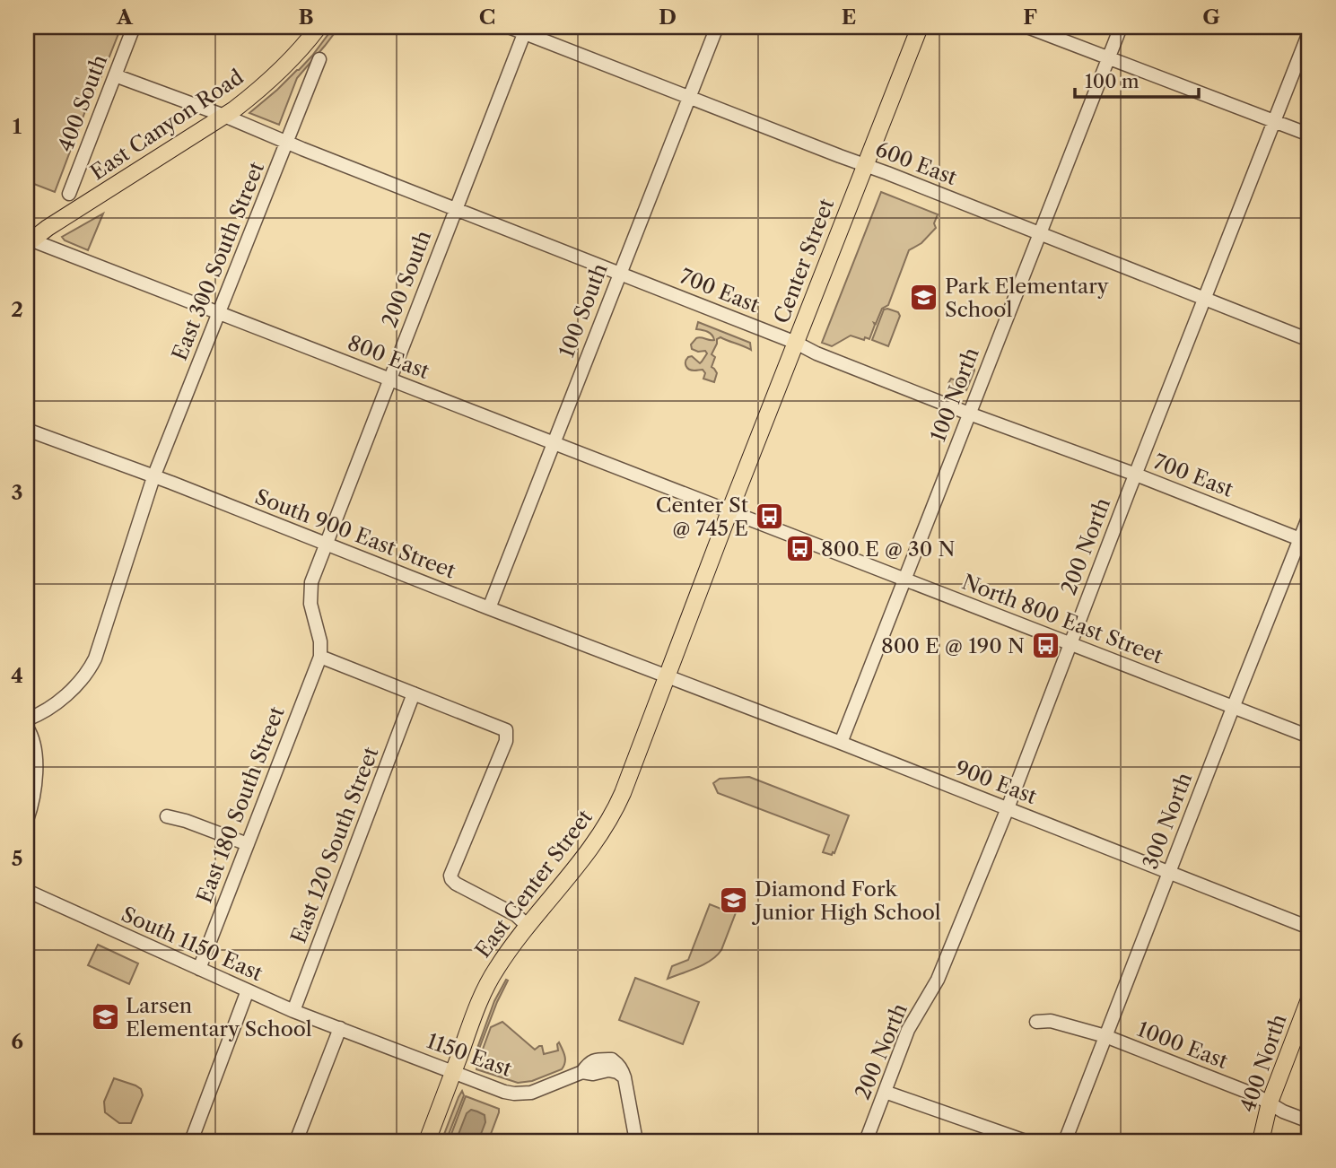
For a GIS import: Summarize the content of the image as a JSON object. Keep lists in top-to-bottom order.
{
  "streets": {
    "main road": [
      "East Canyon Road",
      "Center Street",
      "East Center Street",
      "400 North"
    ],
    "street": [
      "400 South",
      "600 East",
      "East 300 South Street",
      "200 South",
      "700 East",
      "100 South",
      "800 East",
      "100 North",
      "South 900 East Street",
      "200 North",
      "North 800 East Street",
      "900 East",
      "East 180 South Street",
      "300 North",
      "East 120 South Street",
      "South 1150 East",
      "1000 East",
      "1150 East"
    ]
  },
  "crossings": [
    ["400 South", "700 East"],
    ["East Canyon Road", "700 East"],
    ["East Canyon Road", "800 East"],
    ["600 East", "Center Street"],
    ["600 East", "200 South"],
    ["600 East", "100 South"],
    ["600 East", "100 North"],
    ["600 East", "200 North"],
    ["East 300 South Street", "700 East"],
    ["East 300 South Street", "800 East"],
    ["East 300 South Street", "South 900 East Street"],
    ["Center Street", "700 East"],
    ["Center Street", "800 East"],
    ["Center Street", "North 800 East Street"],
    ["Center Street", "East Center Street"],
    ["200 South", "700 East"],
    ["200 South", "800 East"],
    ["200 South", "South 900 East Street"],
    ["200 South", "East 180 South Street"],
    ["700 East", "100 South"],
    ["700 East", "100 North"],
    ["700 East", "200 North"],
    ["700 East", "300 North"],
    ["100 South", "800 East"],
    ["100 South", "South 900 East Street"],
    ["800 East", "North 800 East Street"],
    ["800 East", "East Center Street"],
    ["100 North", "North 800 East Street"],
    ["100 North", "900 East"],
    ["South 900 East Street", "900 East"],
    ["South 900 East Street", "East Center Street"],
    ["200 North", "North 800 East Street"],
    ["200 North", "900 East"],
    ["North 800 East Street", "300 North"],
    ["North 800 East Street", "East Center Street"],
    ["900 East", "300 North"],
    ["900 East", "East Center Street"],
    ["East 180 South Street", "South 1150 East"],
    ["300 North", "1000 East"],
    ["East 120 South Street", "South 1150 East"],
    ["East Center Street", "1150 East"],
    ["South 1150 East", "1150 East"],
    ["1000 East", "400 North"]
  ],
  "places": {
    "school or university": ["Park Elementary School", "Diamond Fork Junior High School", "Larsen Elementary School"],
    "bus stop": ["Center St @ 745 E", "800 E @ 30 N", "800 E @ 190 N"]
  },
  "scale_bar": "100 m",
  "grid": {
    "columns": [
      "A",
      "B",
      "C",
      "D",
      "E",
      "F",
      "G"
    ],
    "rows": [
      "1",
      "2",
      "3",
      "4",
      "5",
      "6"
    ]
  }
}
